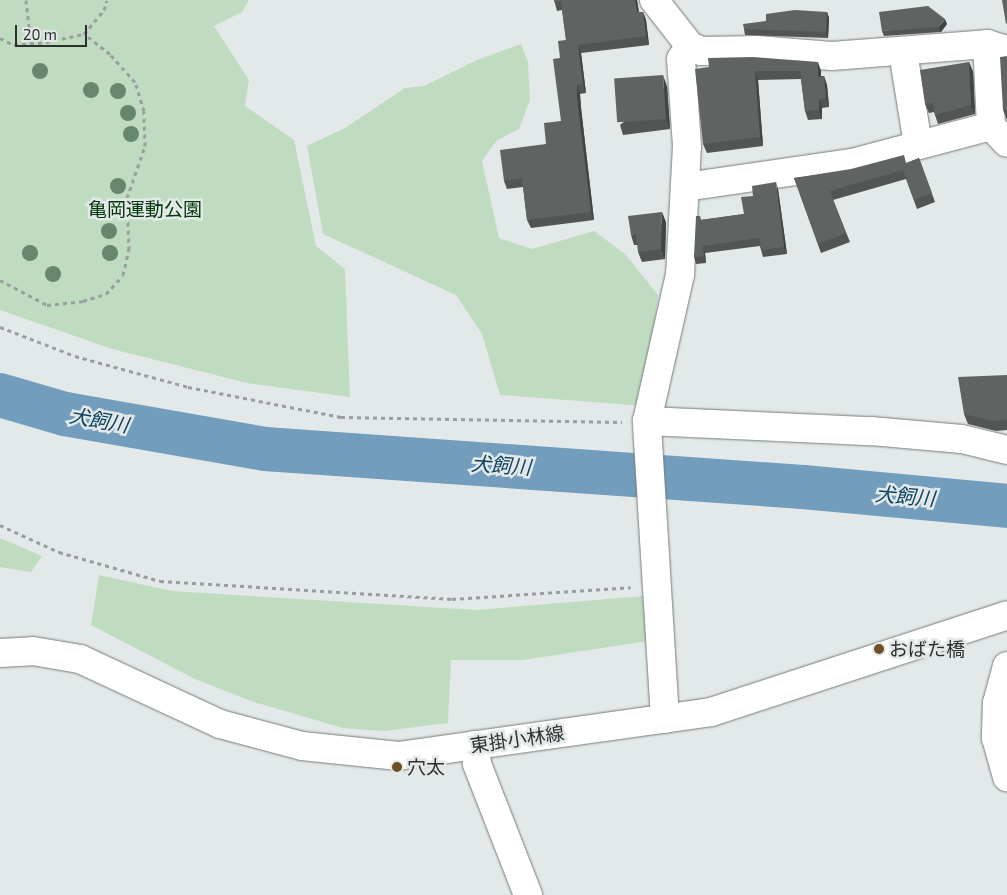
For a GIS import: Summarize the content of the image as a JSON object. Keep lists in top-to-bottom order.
{
  "streets": {
    "street": ["東掛小林線"]
  },
  "water": ["犬飼川"],
  "parks": ["亀岡運動公園"],
  "places": ["おばた橋", "穴太"],
  "scale_bar": "20 m"
}
